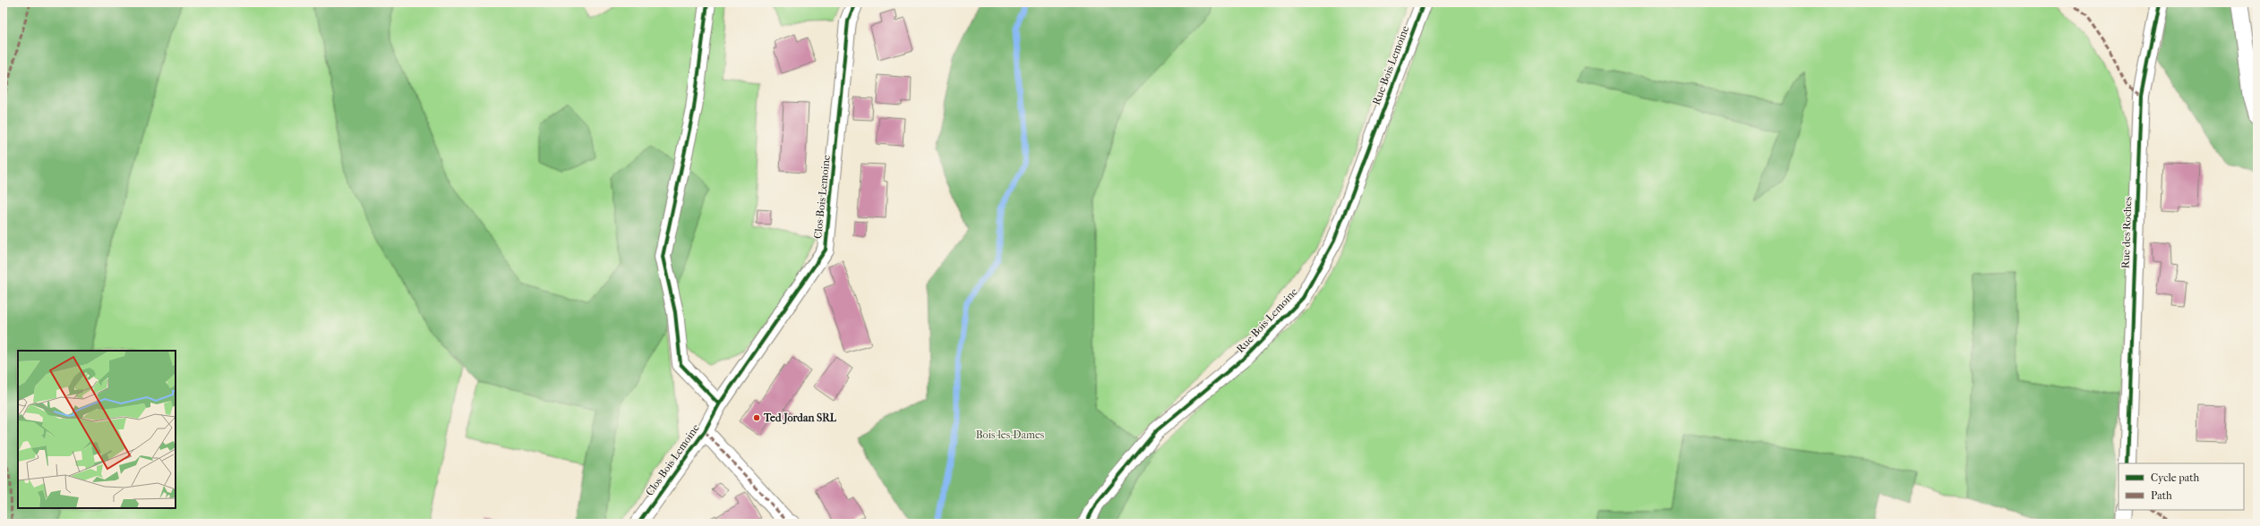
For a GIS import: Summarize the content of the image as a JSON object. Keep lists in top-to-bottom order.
{
  "streets": {
    "street": ["Rue Bois Lemoine", "Clos Bois Lemoine", "Rue des Roches"]
  },
  "parks": ["Bois-les-Dames"],
  "places": ["Ted Jordan SRL"],
  "legend": ["Cycle path", "Path"]
}
